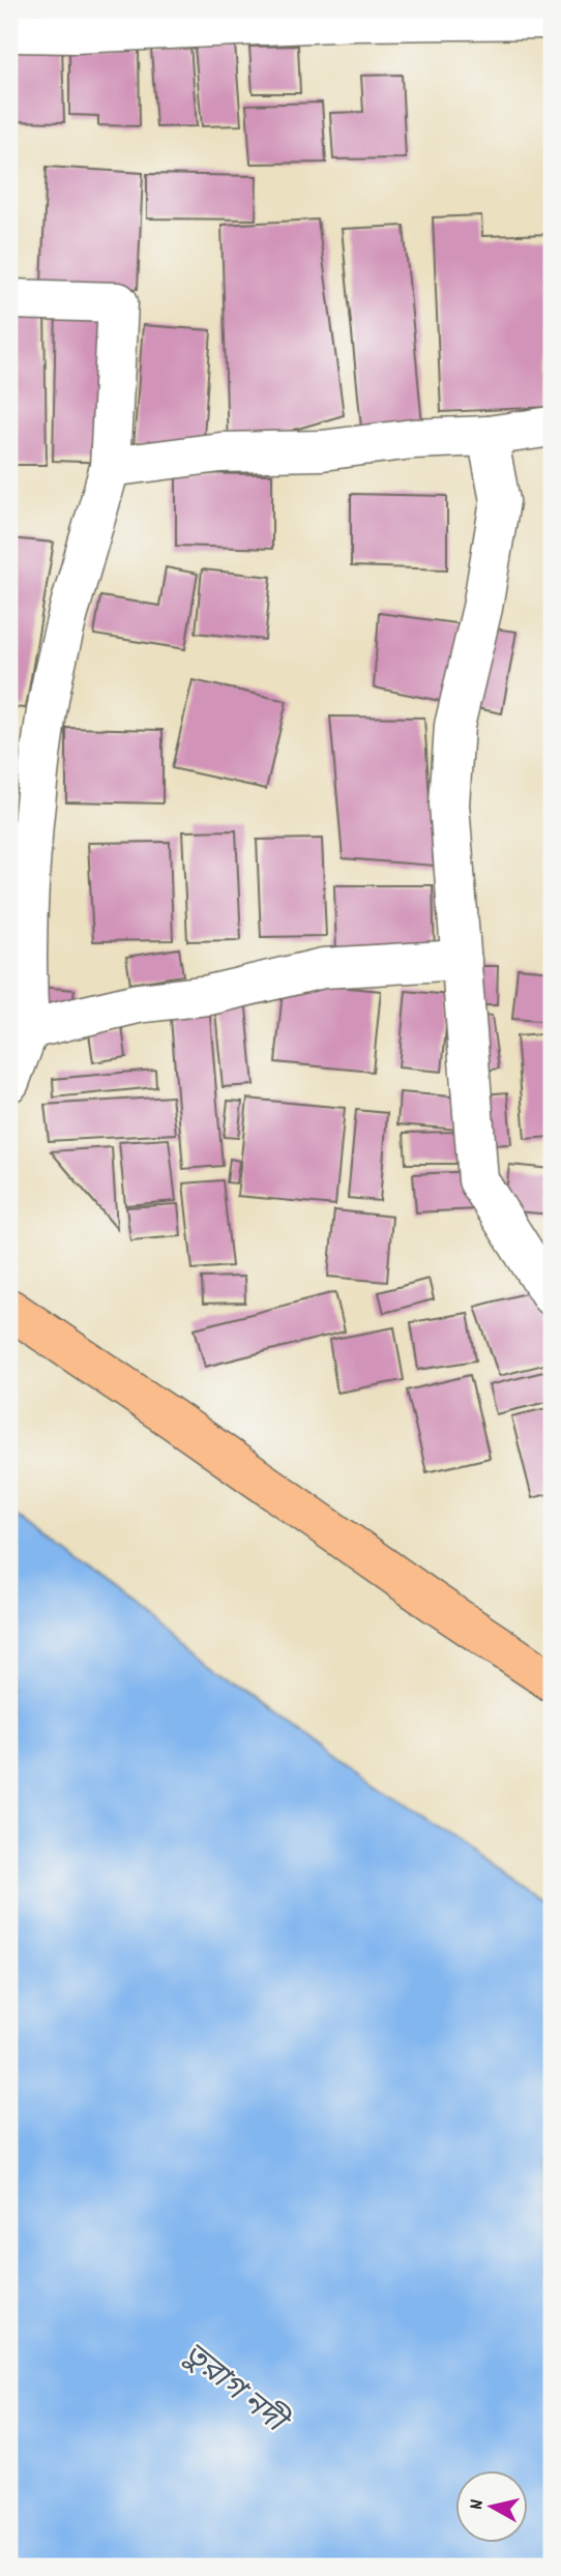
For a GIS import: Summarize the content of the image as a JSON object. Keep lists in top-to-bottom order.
{
  "water": ["তুরাগ নদী"],
  "north": "left"
}
